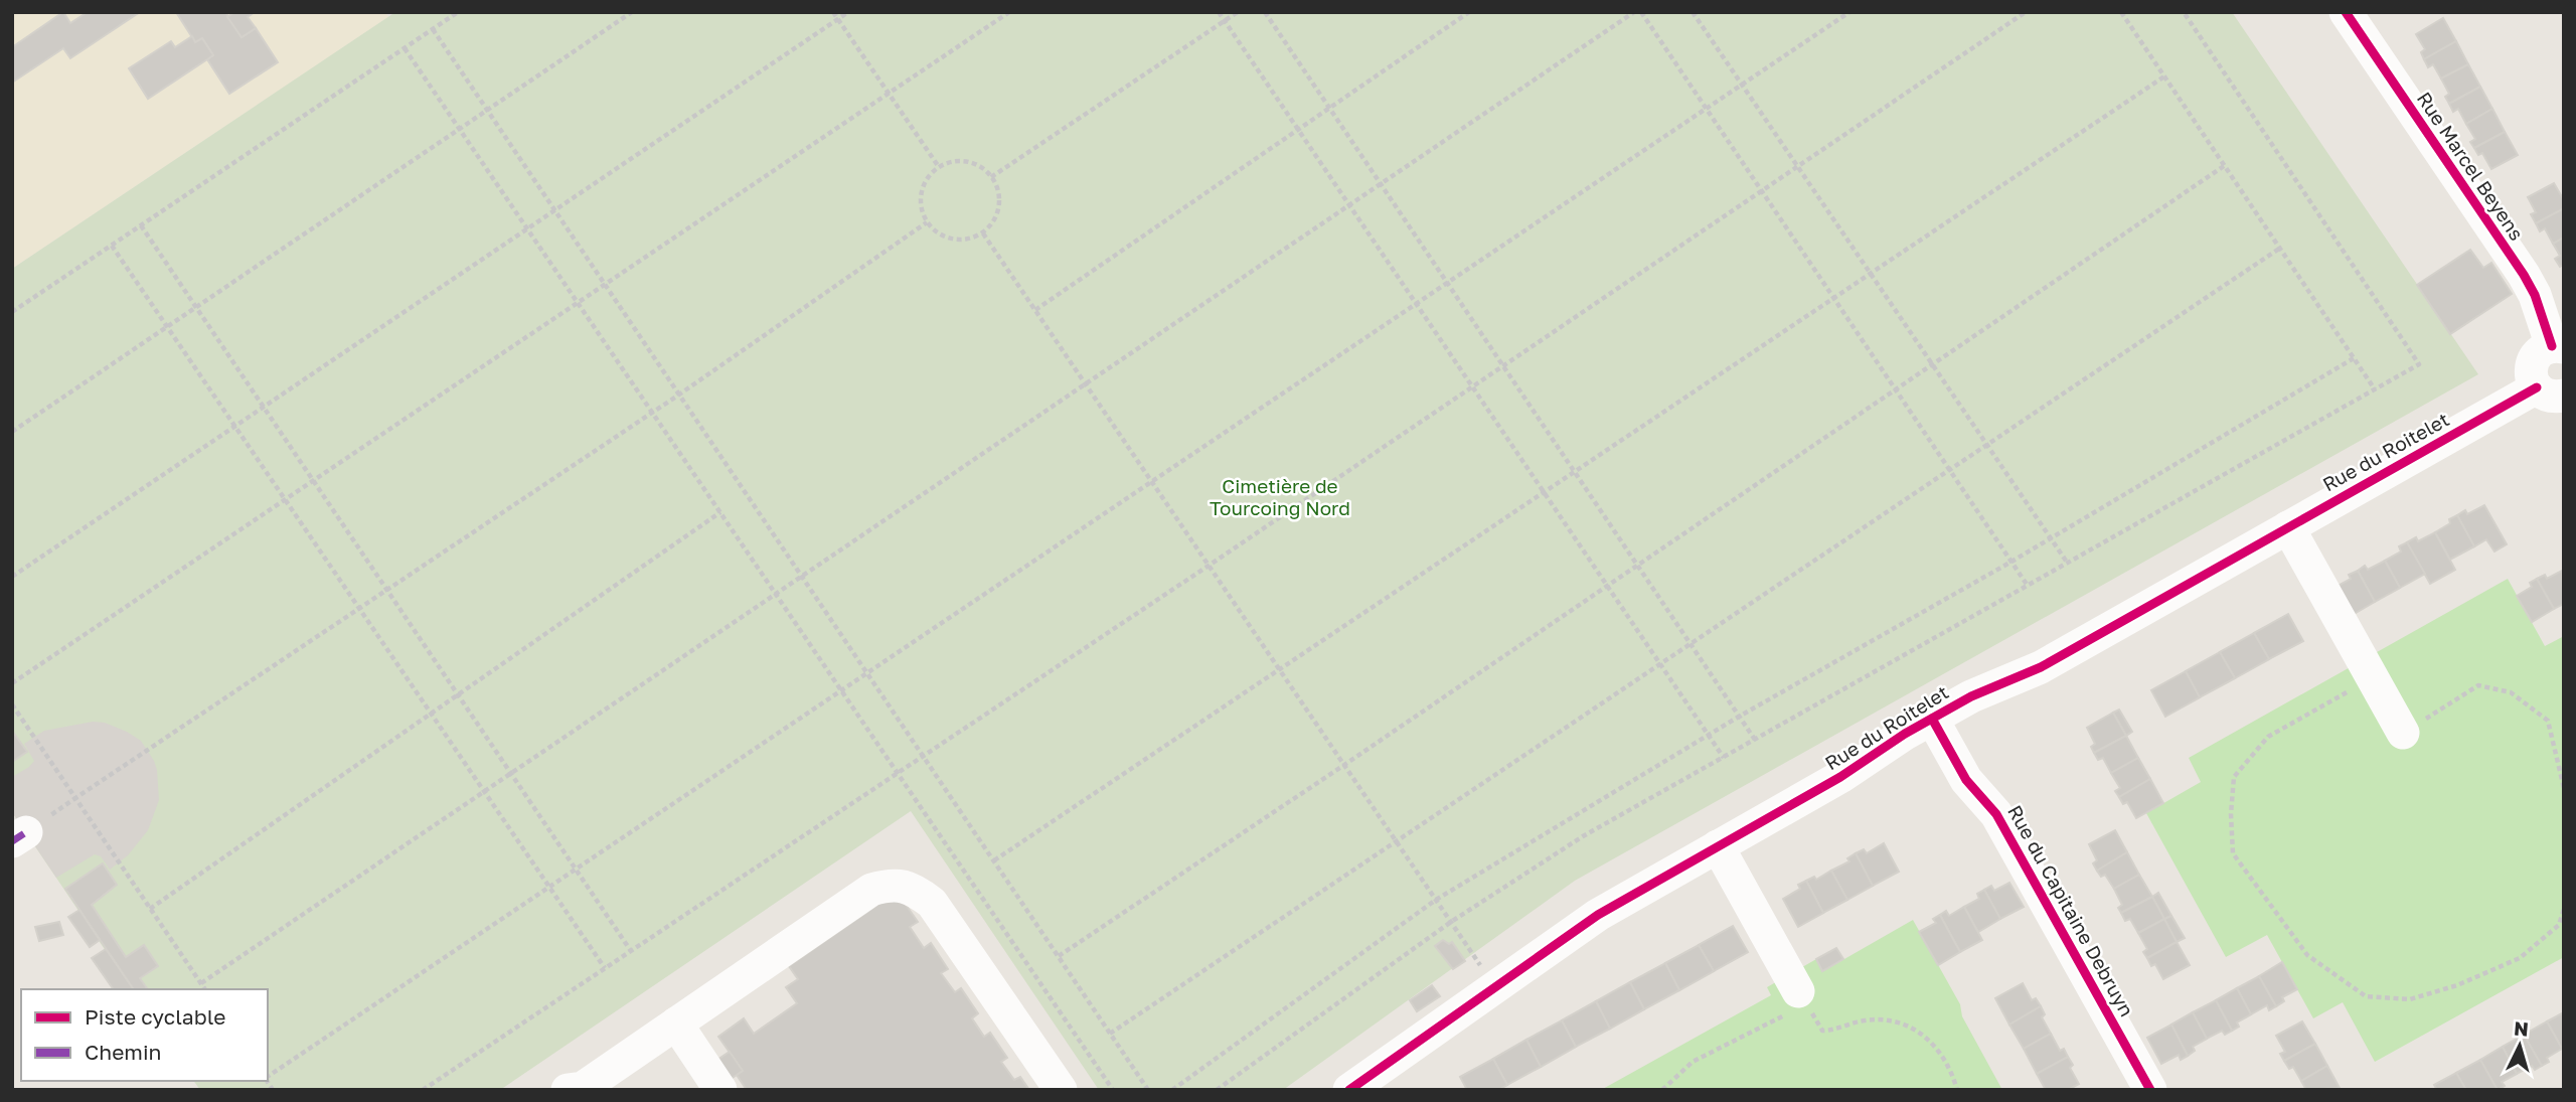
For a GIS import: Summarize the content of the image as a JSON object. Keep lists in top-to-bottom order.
{
  "streets": {
    "street": ["Rue Marcel Beyens", "Rue du Roitelet", "Rue du Capitaine Debruyn"]
  },
  "crossings": [
    ["Rue du Roitelet", "Rue du Capitaine Debruyn"]
  ],
  "parks": ["Cimetière de Tourcoing Nord"],
  "legend": ["Piste cyclable", "Chemin"],
  "north": "top"
}
